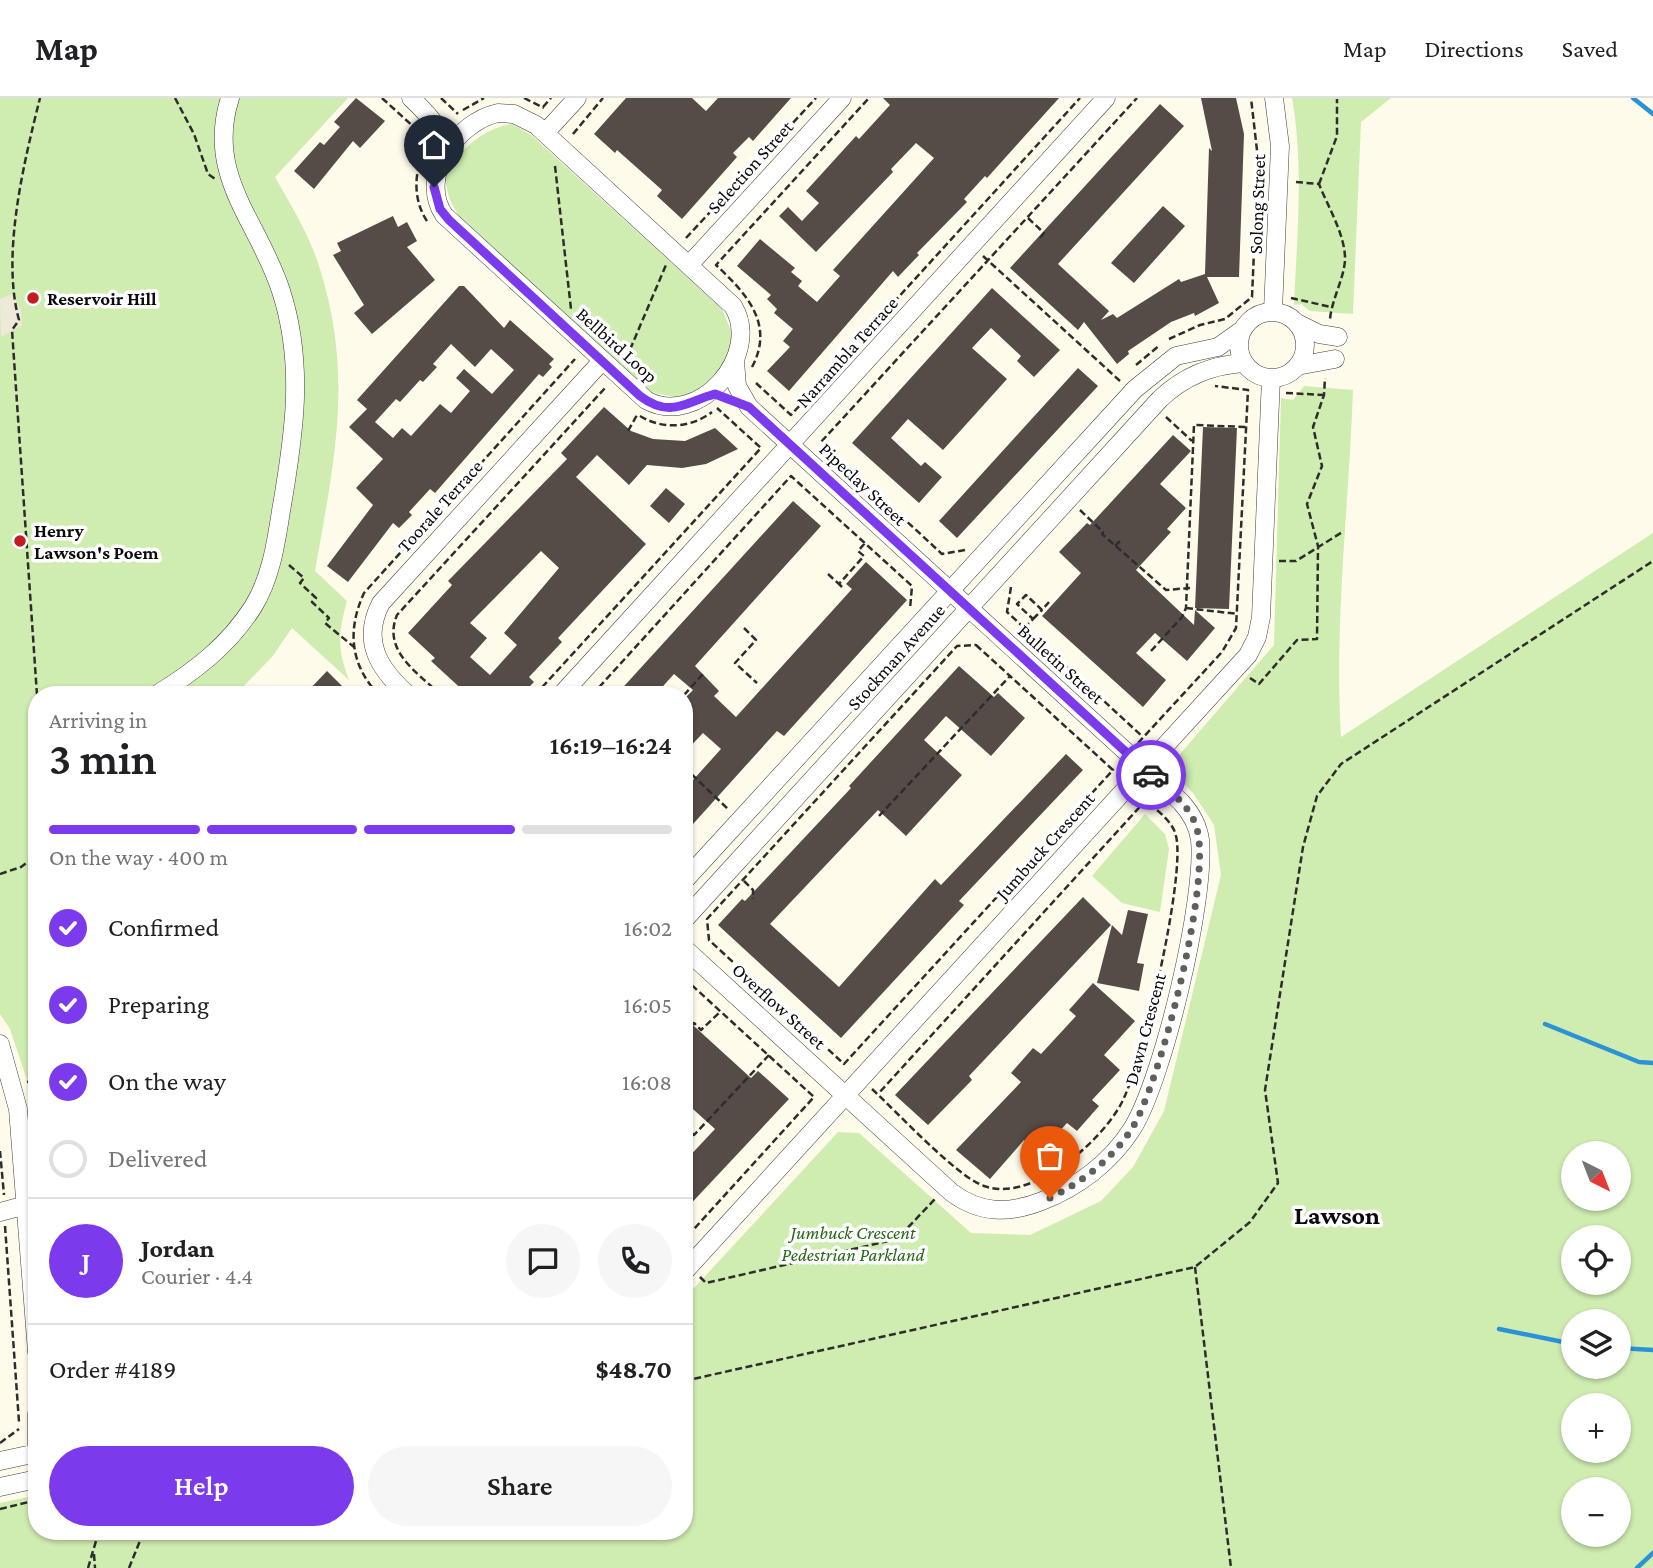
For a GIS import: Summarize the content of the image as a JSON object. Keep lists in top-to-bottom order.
{
  "streets": {
    "street": [
      "Selection Street",
      "Solong Street",
      "Bellbird Loop",
      "Narrambla Terrace",
      "Pipeclay Street",
      "Toorale Terrace",
      "Stockman Avenue",
      "Bulletin Street",
      "Jumbuck Crescent",
      "Overflow Street",
      "Dawn Crescent"
    ]
  },
  "crossings": [
    ["Solong Street", "Stockman Avenue"],
    ["Solong Street", "Jumbuck Crescent"],
    ["Bellbird Loop", "Pipeclay Street"],
    ["Bellbird Loop", "Toorale Terrace"],
    ["Narrambla Terrace", "Pipeclay Street"],
    ["Pipeclay Street", "Stockman Avenue"],
    ["Pipeclay Street", "Bulletin Street"],
    ["Stockman Avenue", "Bulletin Street"],
    ["Stockman Avenue", "Jumbuck Crescent"],
    ["Bulletin Street", "Jumbuck Crescent"],
    ["Bulletin Street", "Dawn Crescent"],
    ["Jumbuck Crescent", "Overflow Street"],
    ["Jumbuck Crescent", "Dawn Crescent"],
    ["Overflow Street", "Dawn Crescent"]
  ],
  "districts": ["Lawson"],
  "parks": ["Jumbuck Crescent Pedestrian Parkland"],
  "places": ["Reservoir Hill", "Henry Lawson's Poem"],
  "north": "bottom right",
  "page": {
    "header": "Map",
    "nav": ["Map", "Directions", "Saved"],
    "heading": ["3 min", "Arriving in", "16:19–16:24"],
    "panel": [
      "Jordan",
      "Courier · 4.4",
      "Order #4189",
      "$48.70"
    ],
    "bar": "On the way · 400 m",
    "list": [
      ["Confirmed", "16:02"],
      ["Preparing", "16:05"],
      ["On the way", "16:08"],
      "Delivered"
    ],
    "map_buttons": ["+", "−"],
    "round": "J",
    "buttons": ["Help", "Share"]
  }
}
